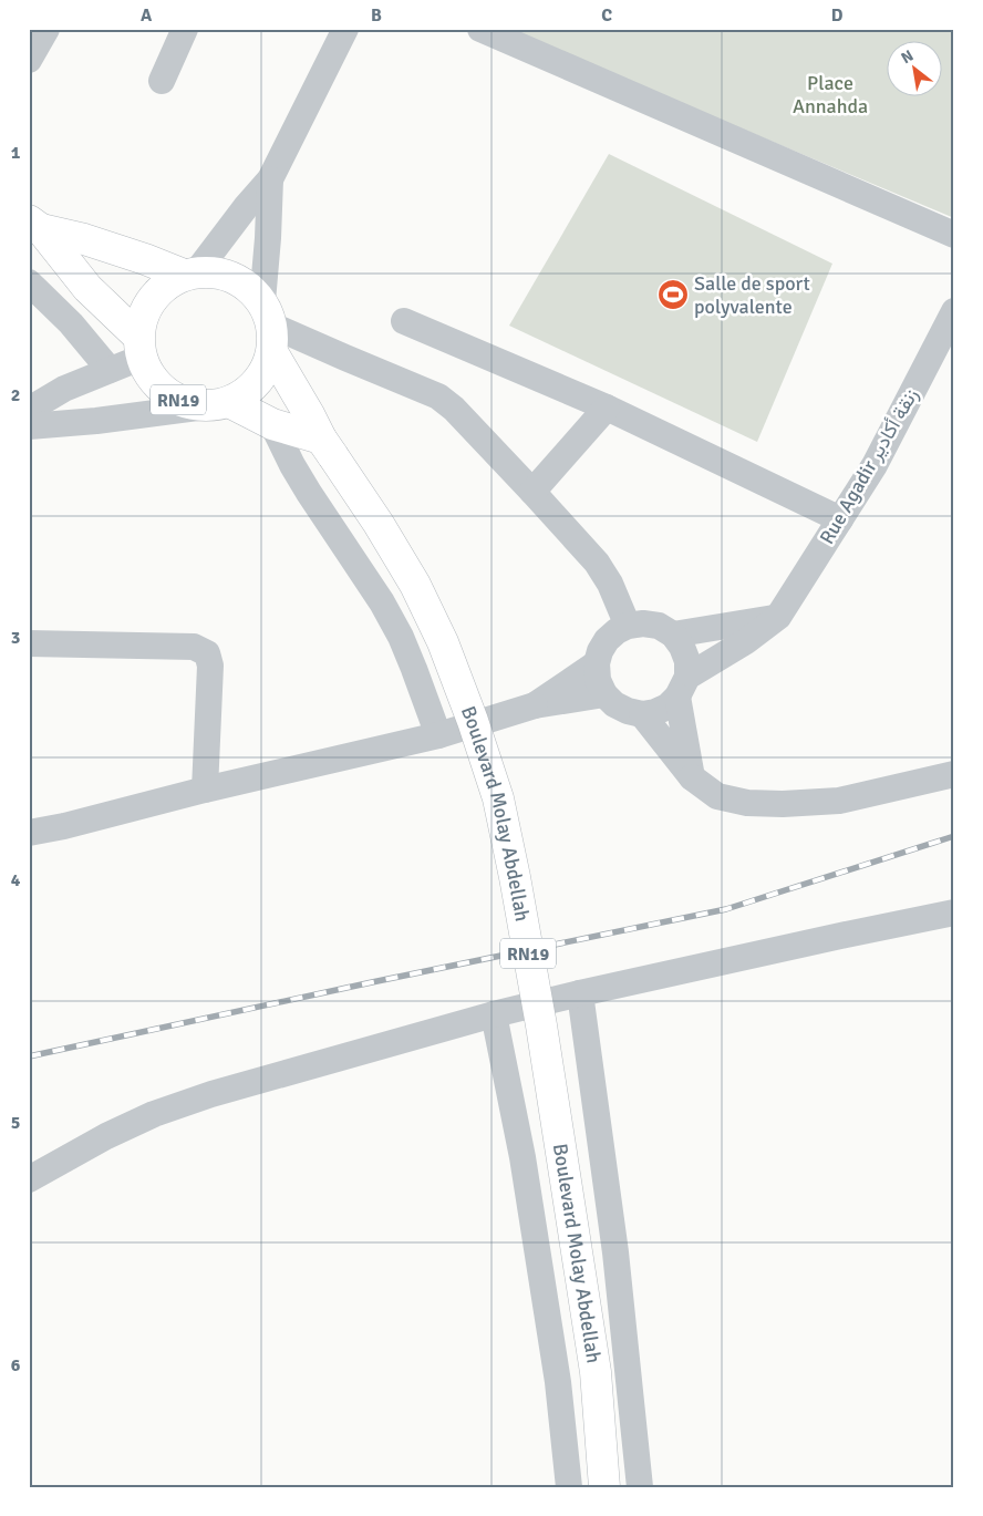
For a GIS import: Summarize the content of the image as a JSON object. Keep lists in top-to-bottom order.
{
  "streets": {
    "main road": ["RN19", "Boulevard Molay Abdellah"],
    "street": ["Rue Agadir زنقة أكادير"]
  },
  "crossings": [
    ["RN19", "Boulevard Molay Abdellah"]
  ],
  "parks": ["Place Annahda"],
  "places": {
    "sports": ["Salle de sport polyvalente"]
  },
  "north": "top left",
  "grid": {
    "columns": [
      "A",
      "B",
      "C",
      "D"
    ],
    "rows": [
      "1",
      "2",
      "3",
      "4",
      "5",
      "6"
    ]
  }
}
